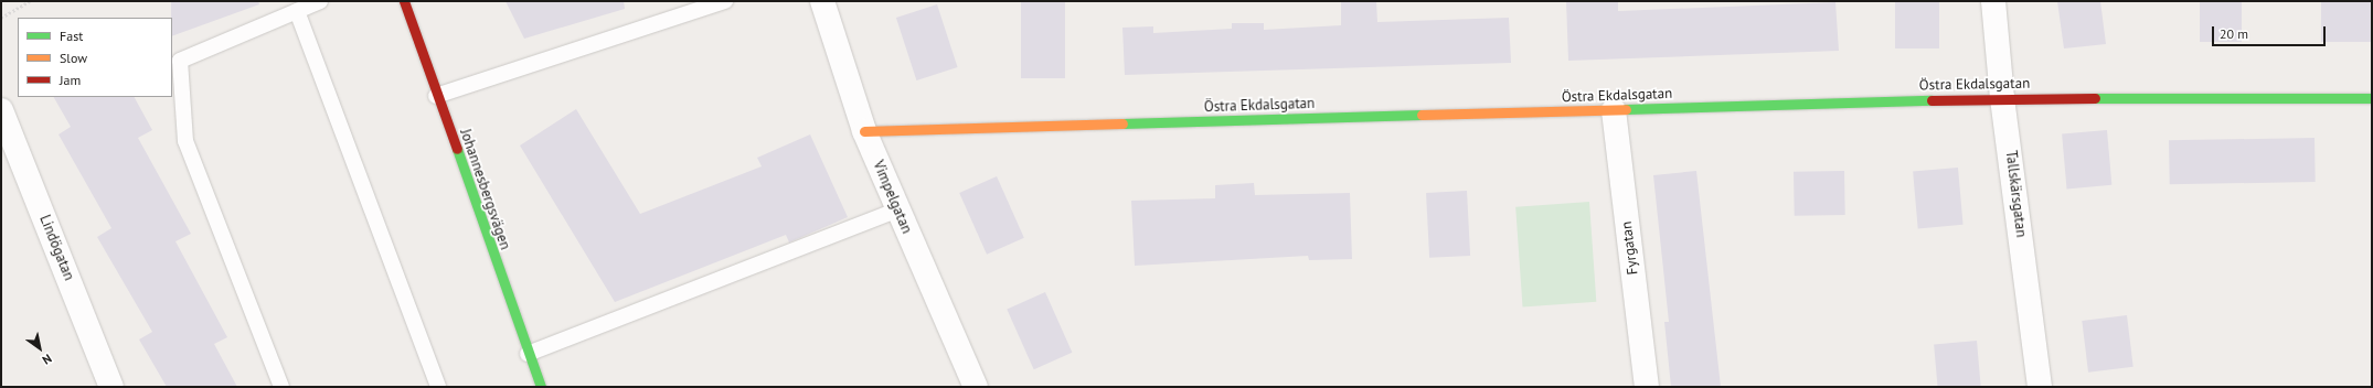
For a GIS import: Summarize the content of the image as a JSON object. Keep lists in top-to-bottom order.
{
  "streets": {
    "street": [
      "Östra Ekdalsgatan",
      "Johannesbergsvägen",
      "Tallskärsgatan",
      "Vimpelgatan",
      "Lindögatan",
      "Fyrgatan"
    ]
  },
  "crossings": [
    ["Östra Ekdalsgatan", "Tallskärsgatan"],
    ["Östra Ekdalsgatan", "Vimpelgatan"],
    ["Östra Ekdalsgatan", "Fyrgatan"]
  ],
  "legend": ["Fast", "Slow", "Jam"],
  "scale_bar": "20 m",
  "north": "bottom right"
}
